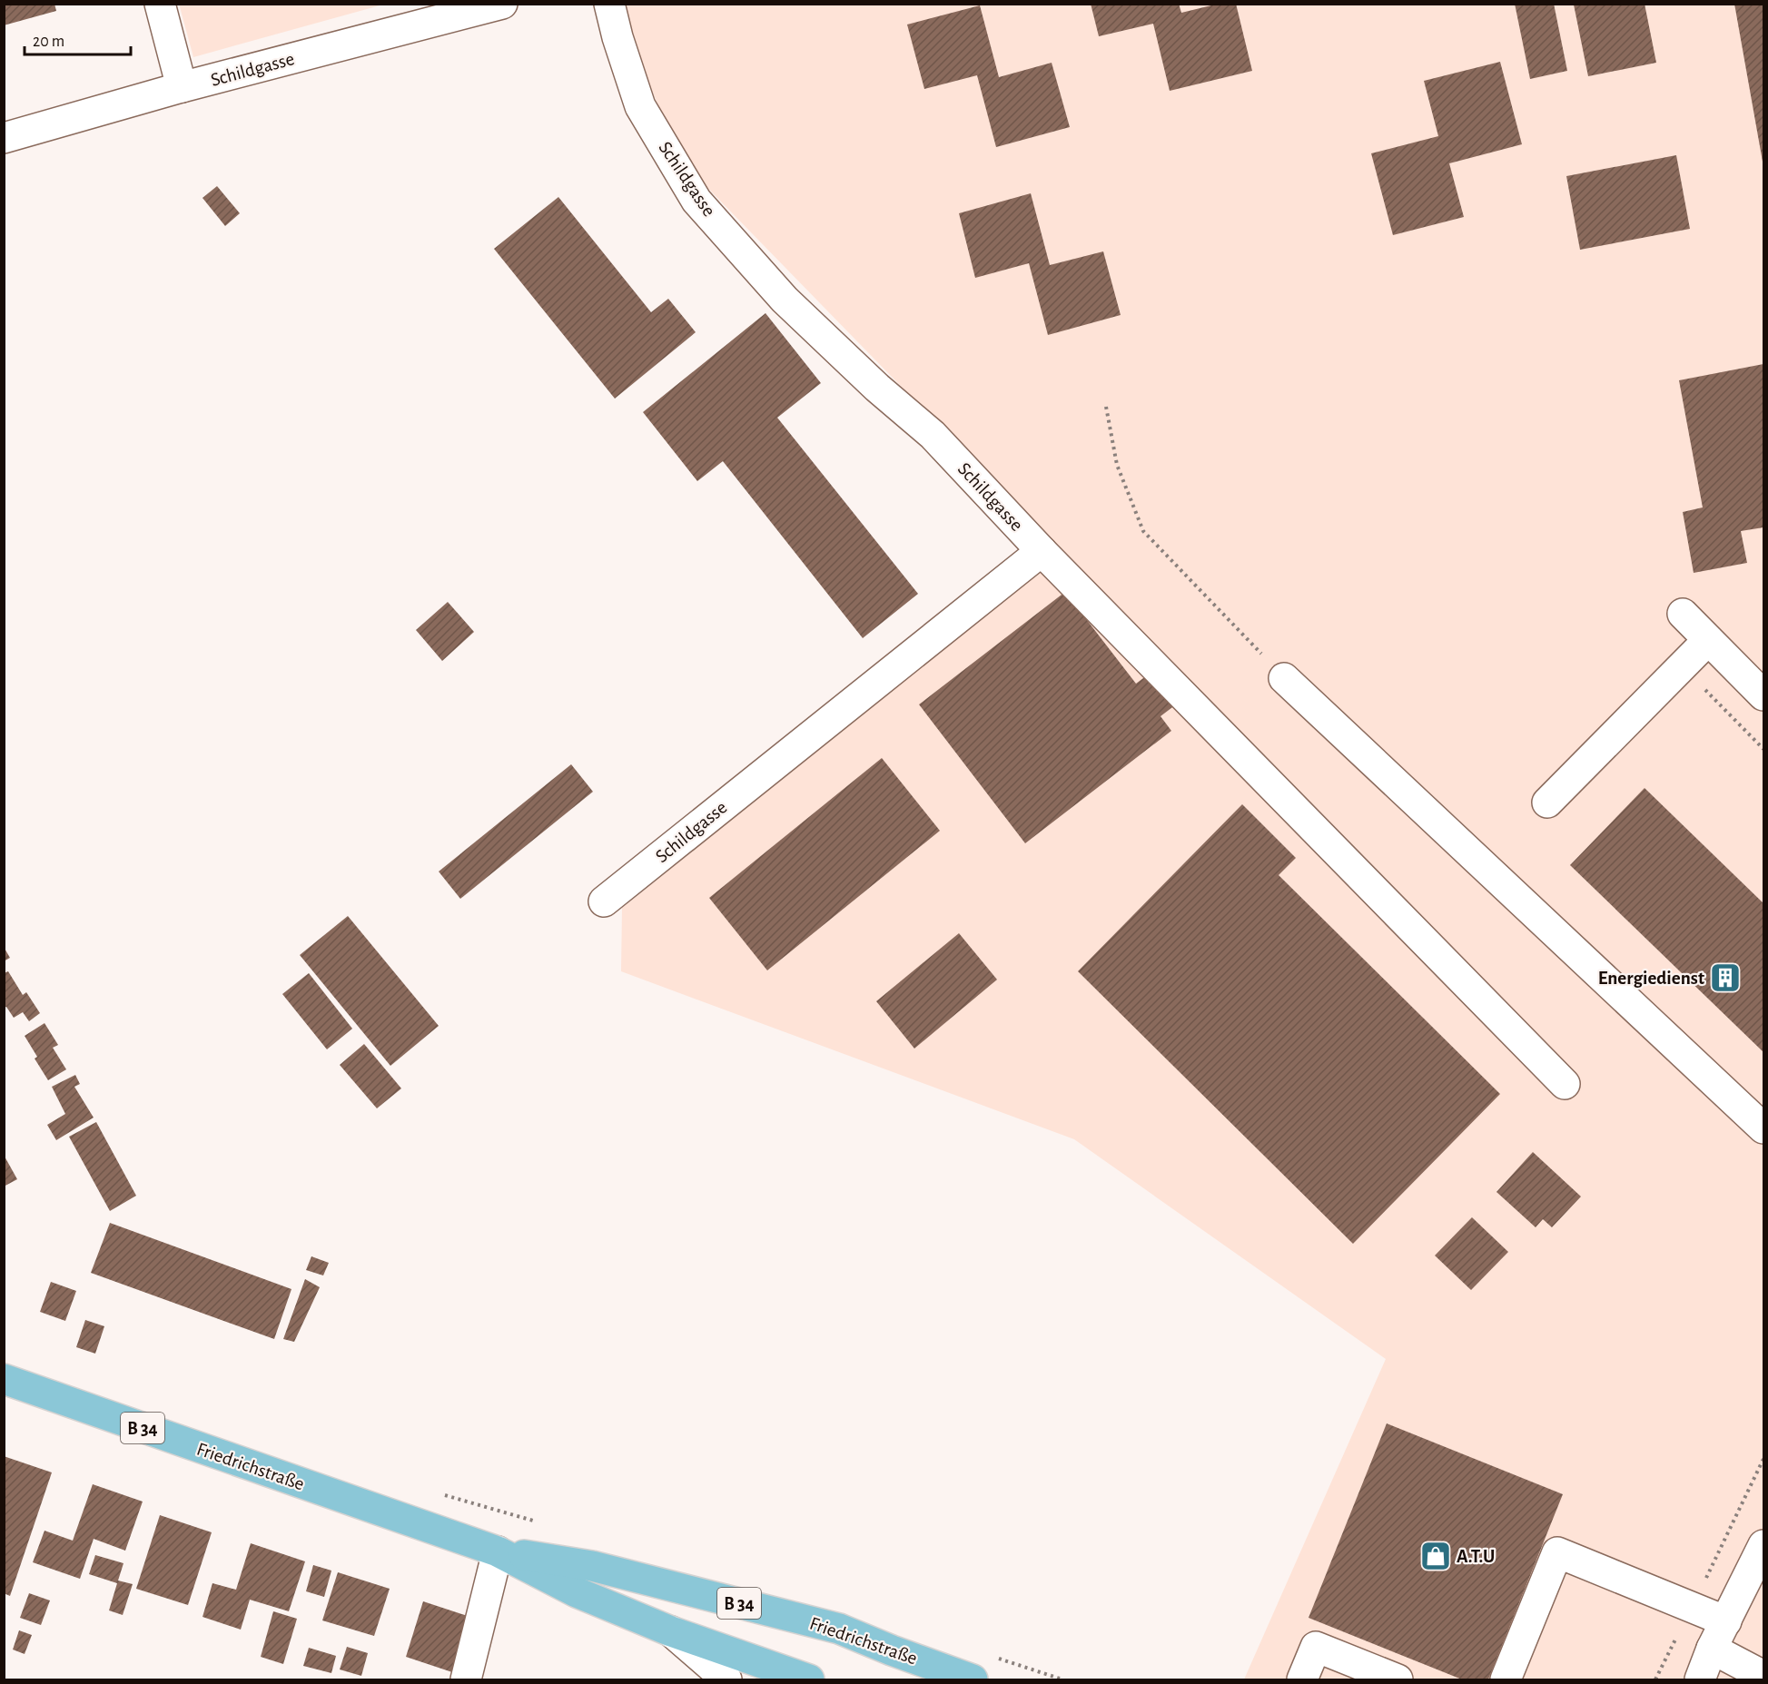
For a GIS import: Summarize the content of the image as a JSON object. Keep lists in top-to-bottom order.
{
  "streets": {
    "main road": ["B 34", "Friedrichstraße"],
    "street": ["Schildgasse"]
  },
  "places": {
    "building": ["Energiedienst"],
    "shop": ["A.T.U"]
  },
  "scale_bar": "20 m"
}
